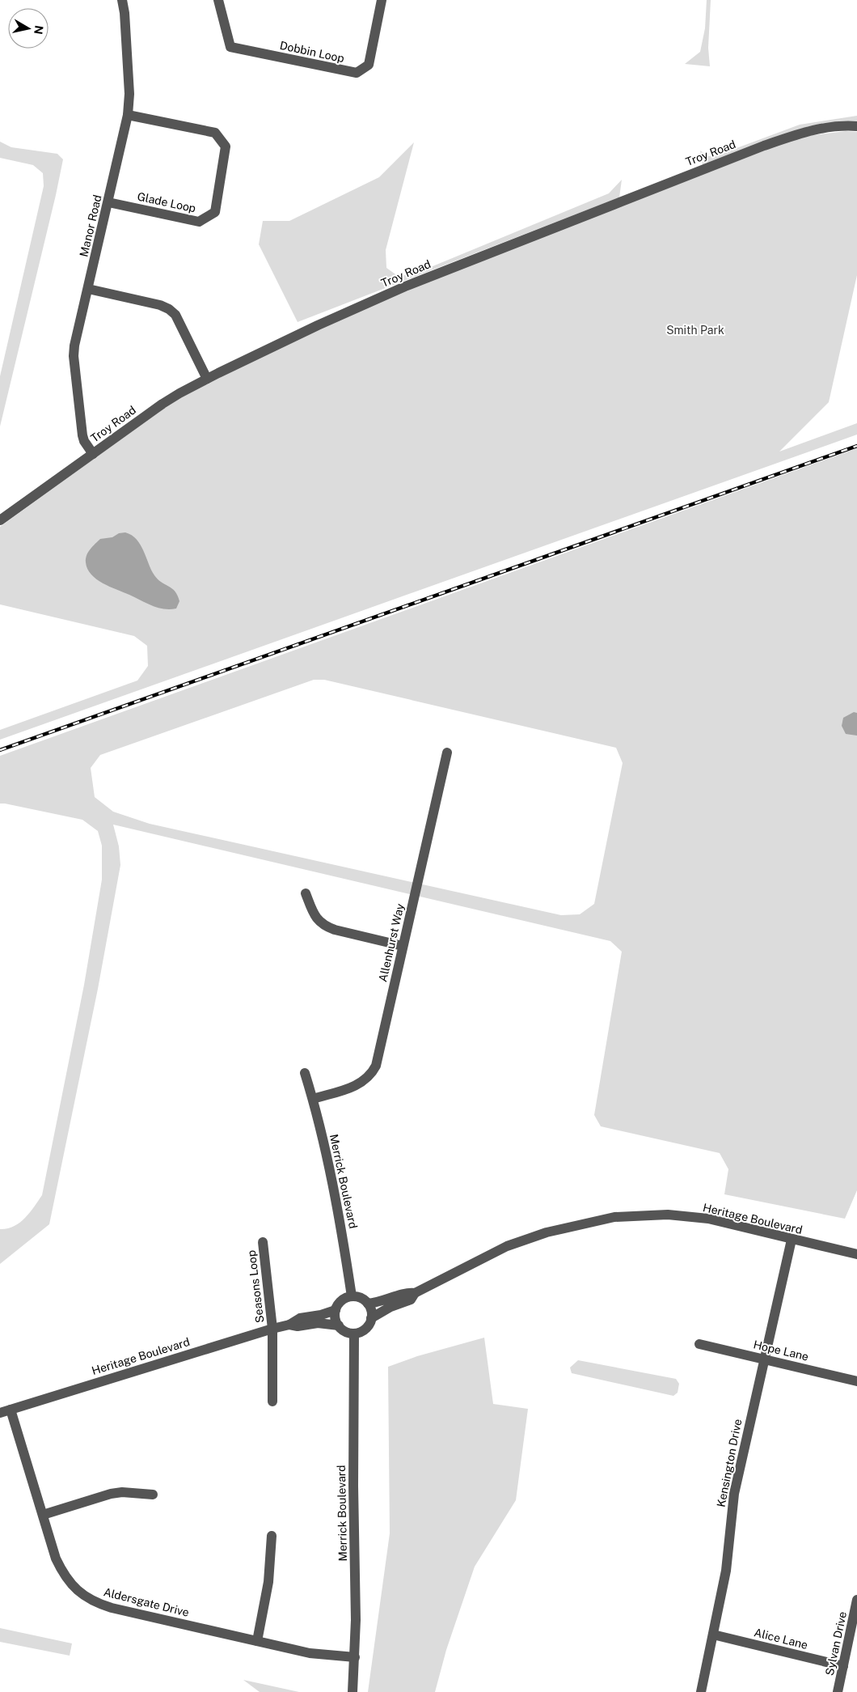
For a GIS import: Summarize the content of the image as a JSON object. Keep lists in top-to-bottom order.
{
  "streets": {
    "street": [
      "Dobbin Loop",
      "Troy Road",
      "Glade Loop",
      "Manor Road",
      "Allenhurst Way",
      "Merrick Boulevard",
      "Heritage Boulevard",
      "Seasons Loop",
      "Hope Lane",
      "Kensington Drive",
      "Aldersgate Drive",
      "Alice Lane",
      "Sylvan Drive"
    ]
  },
  "crossings": [
    ["Troy Road", "Manor Road"],
    ["Glade Loop", "Manor Road"],
    ["Allenhurst Way", "Merrick Boulevard"],
    ["Merrick Boulevard", "Heritage Boulevard"],
    ["Merrick Boulevard", "Aldersgate Drive"],
    ["Heritage Boulevard", "Seasons Loop"],
    ["Heritage Boulevard", "Kensington Drive"],
    ["Heritage Boulevard", "Aldersgate Drive"],
    ["Hope Lane", "Kensington Drive"],
    ["Kensington Drive", "Alice Lane"],
    ["Alice Lane", "Sylvan Drive"]
  ],
  "parks": ["Smith Park"],
  "north": "right"
}
